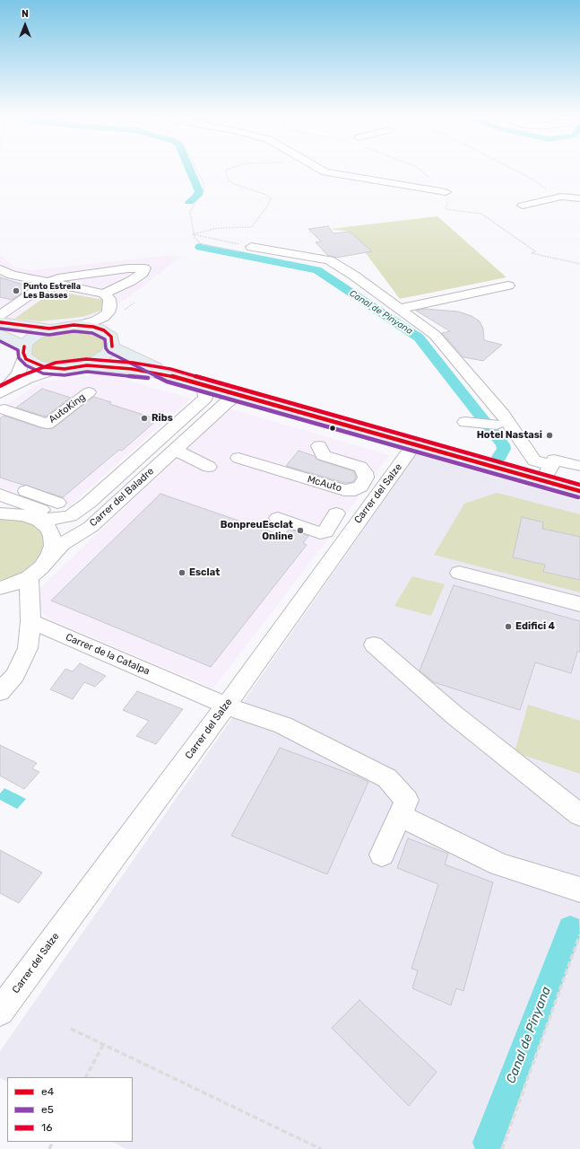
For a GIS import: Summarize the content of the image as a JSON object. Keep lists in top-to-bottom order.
{
  "streets": {
    "street": [
      "AutoKing",
      "McAuto",
      "Carrer del Salze",
      "Carrer del Baladre",
      "Carrer de la Catalpa"
    ]
  },
  "crossings": [
    ["Carrer del Salze", "Carrer de la Catalpa"]
  ],
  "water": ["Canal de Pinyana"],
  "places": [
    "Punto Estrella Les Basses",
    "Ribs",
    "Hotel Nastasi",
    "BonpreuEsclat Online",
    "Esclat",
    "Edifici 4"
  ],
  "lines": ["transit line e4", "transit line e5", "transit line 16"],
  "legend": ["e4", "e5", "16"],
  "north": "top"
}
